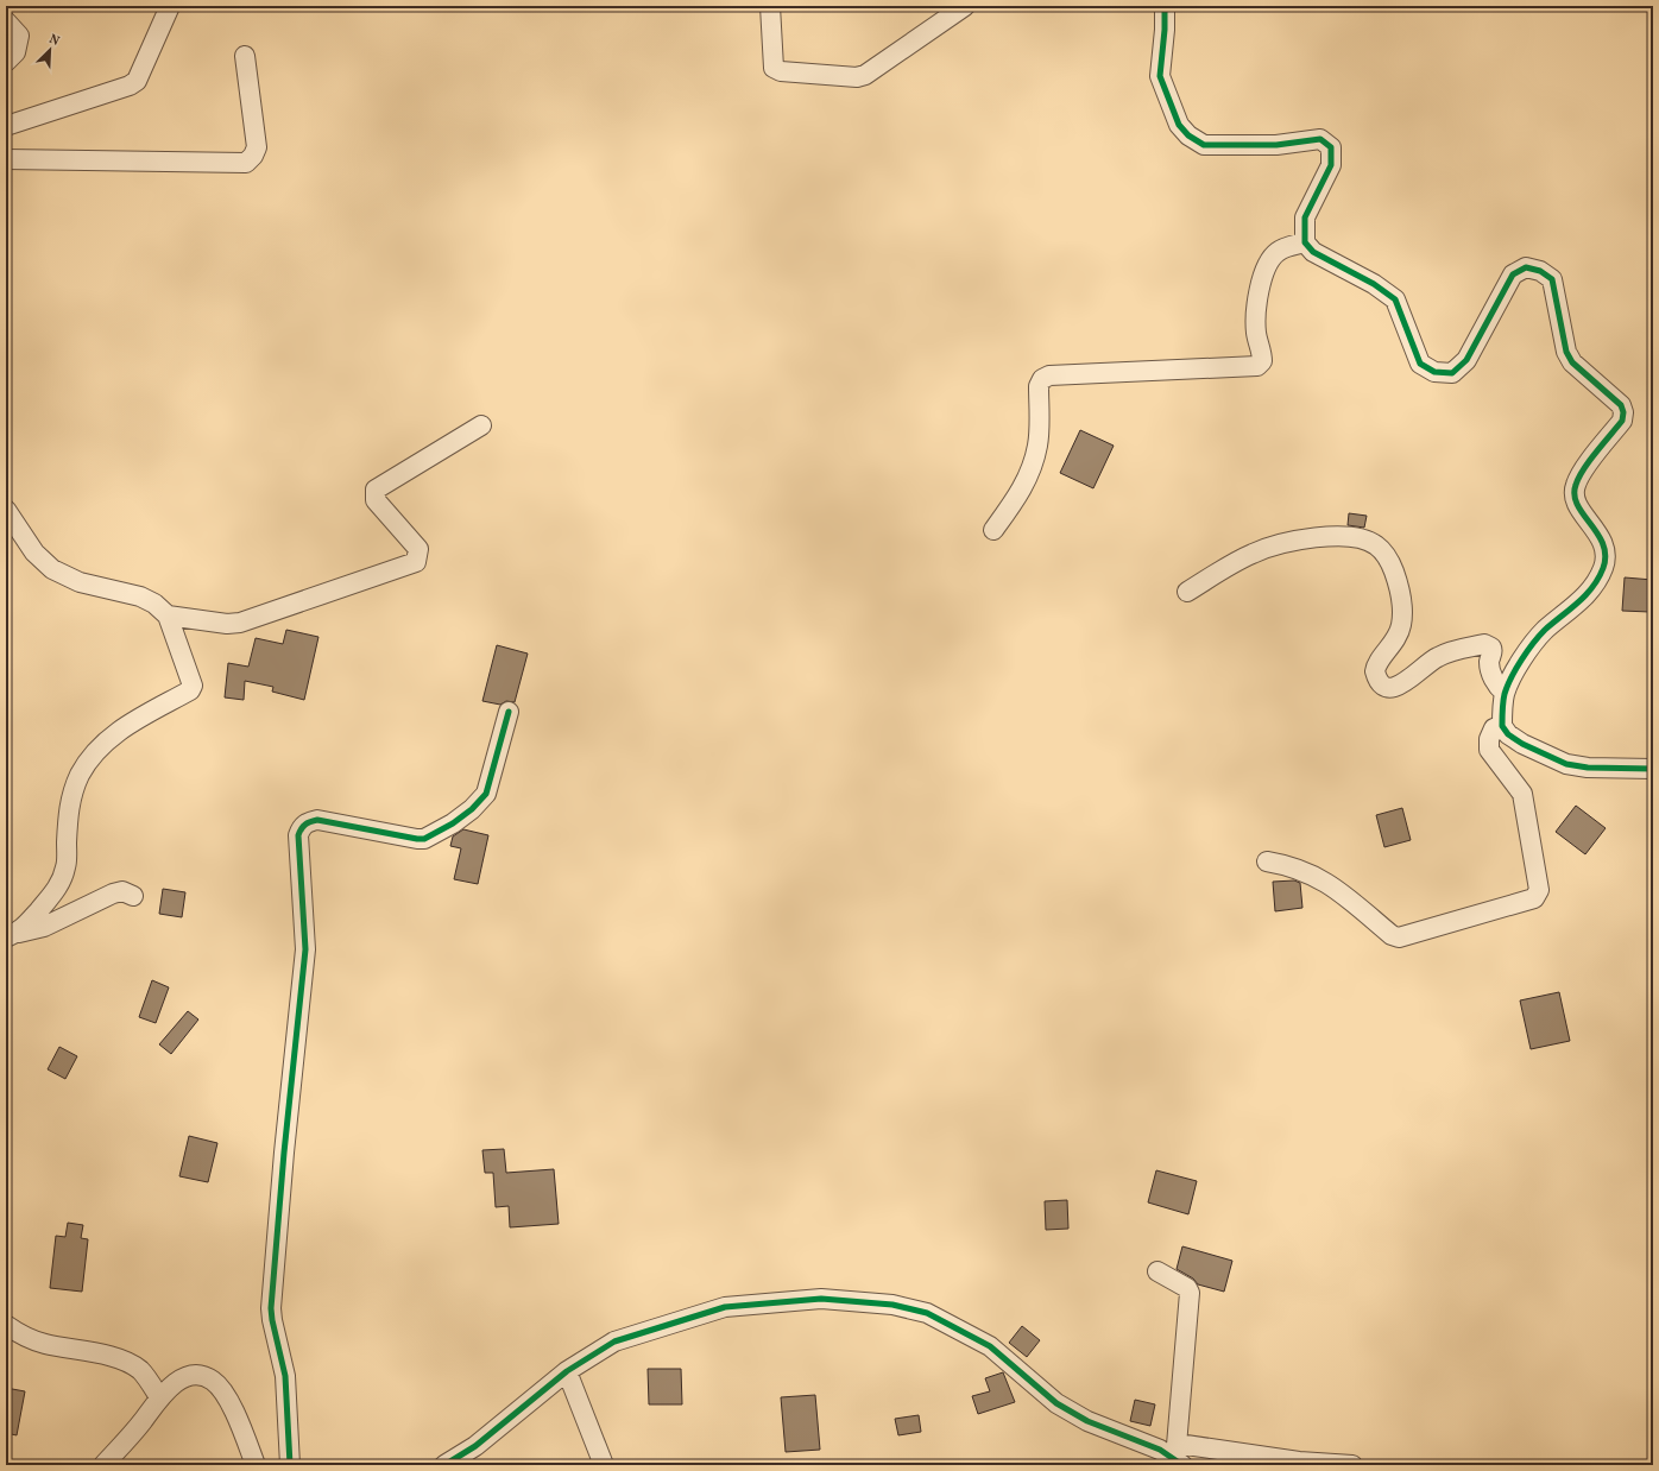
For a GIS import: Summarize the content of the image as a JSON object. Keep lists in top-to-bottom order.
{
  "north": "top right"
}
